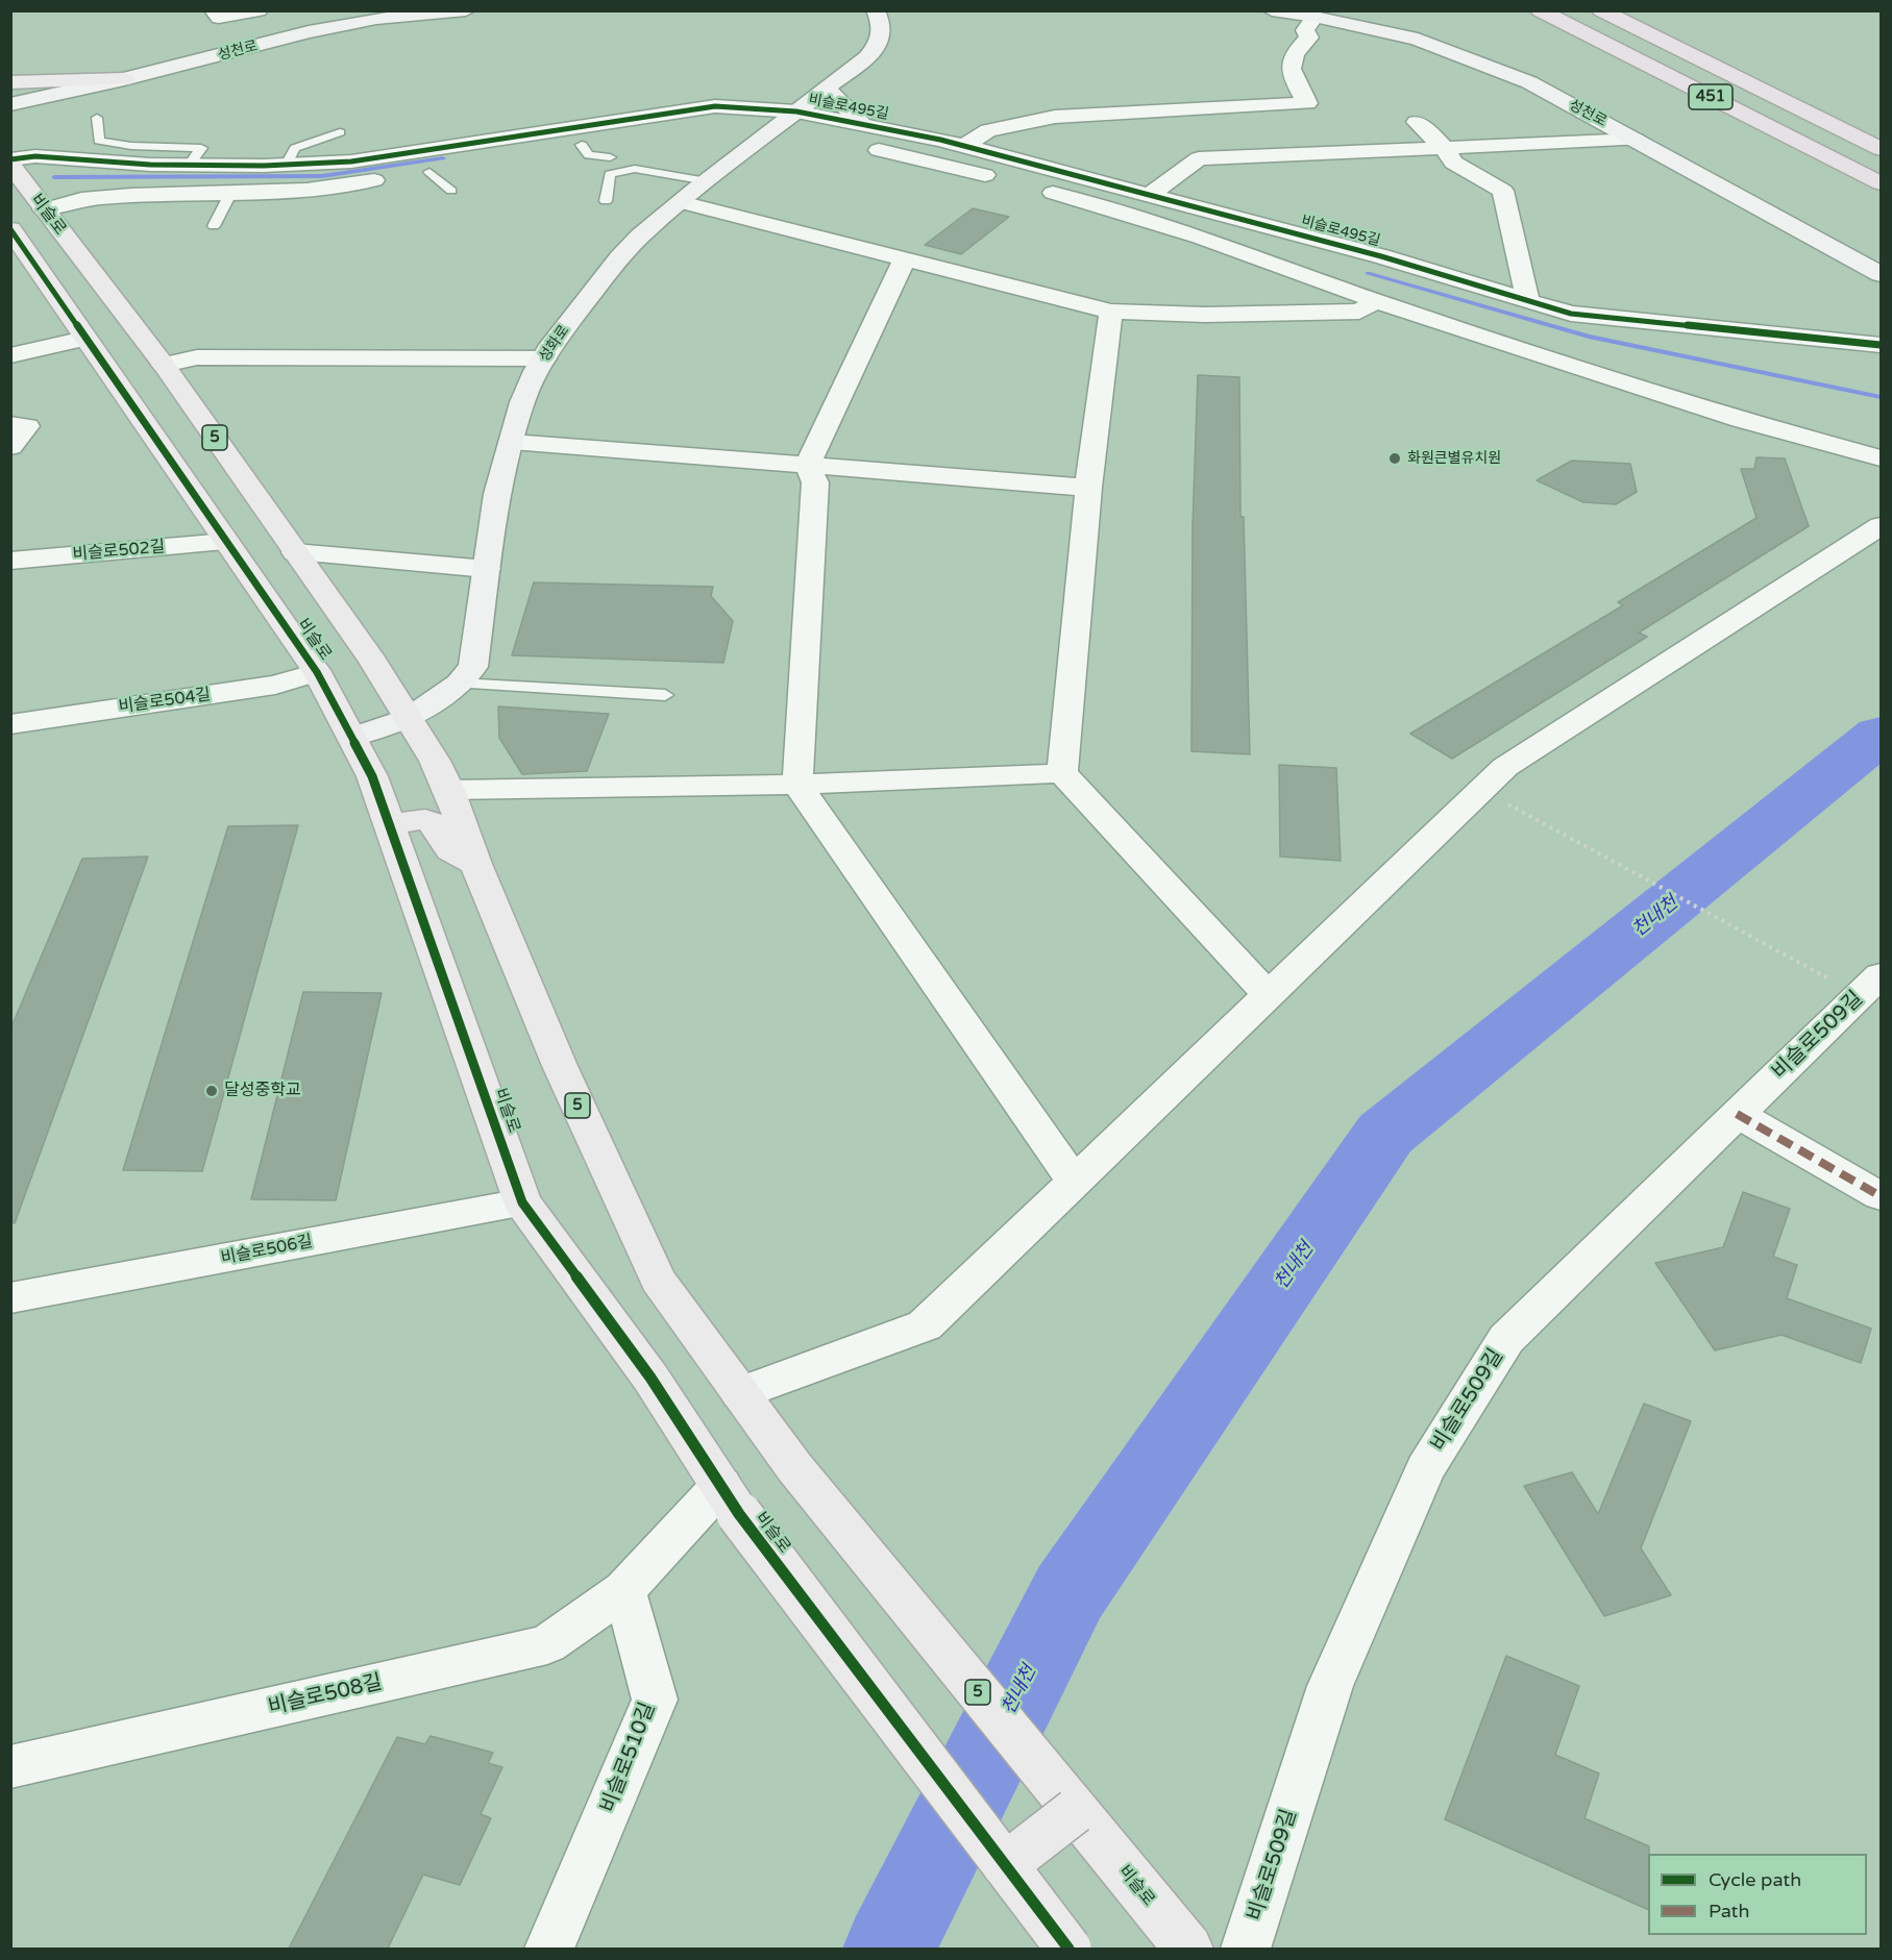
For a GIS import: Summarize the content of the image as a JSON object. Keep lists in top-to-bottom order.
{
  "streets": {
    "highway": ["451"],
    "main road": [
      "성천로",
      "비슬로",
      "성화로",
      "5"
    ],
    "street": [
      "비슬로495길",
      "비슬로502길",
      "비슬로504길",
      "비슬로509길",
      "비슬로506길",
      "비슬로508길",
      "비슬로510길"
    ]
  },
  "crossings": [
    ["비슬로495길", "성화로"],
    ["비슬로", "성화로"],
    ["비슬로", "비슬로502길"],
    ["비슬로", "비슬로504길"],
    ["비슬로", "비슬로506길"],
    ["비슬로508길", "비슬로510길"]
  ],
  "water": ["천내천"],
  "places": ["화원큰별유치원", "달성중학교"],
  "legend": ["Cycle path", "Path"]
}
